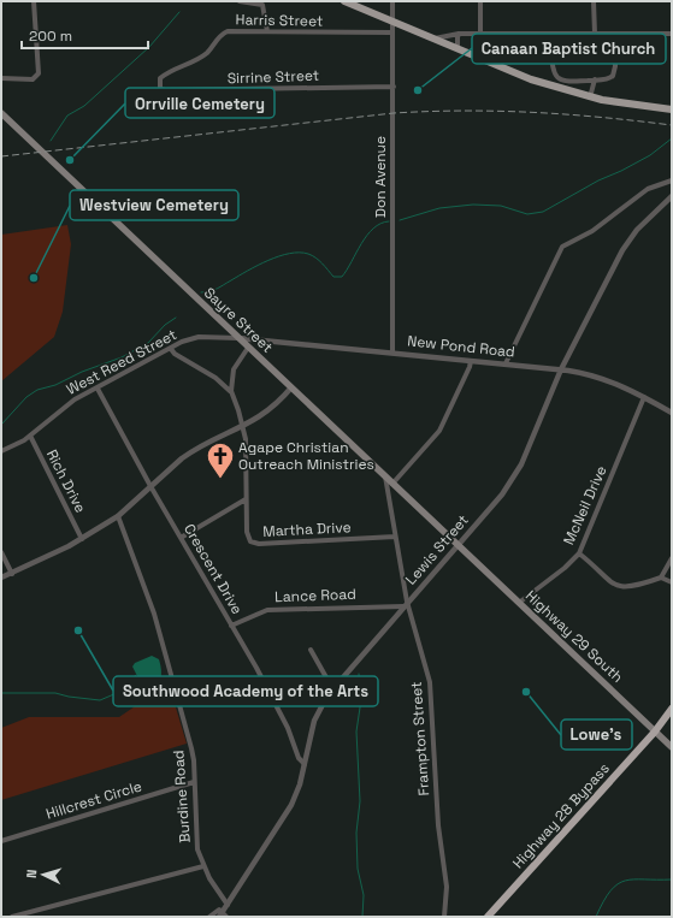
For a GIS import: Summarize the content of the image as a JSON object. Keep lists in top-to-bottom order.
{
  "streets": {
    "highway": ["Highway 28 Bypass"],
    "main road": ["Sayre Street", "Highway 29 South"],
    "street": [
      "Harris Street",
      "Sirrine Street",
      "Don Avenue",
      "New Pond Road",
      "West Reed Street",
      "Rich Drive",
      "McNeil Drive",
      "Martha Drive",
      "Lewis Street",
      "Crescent Drive",
      "Lance Road",
      "Frampton Street",
      "Burdine Road",
      "Hillcrest Circle"
    ]
  },
  "crossings": [
    ["Harris Street", "Sirrine Street"],
    ["Harris Street", "Don Avenue"],
    ["Sirrine Street", "Don Avenue"],
    ["Don Avenue", "New Pond Road"],
    ["Sayre Street", "New Pond Road"],
    ["Sayre Street", "West Reed Street"],
    ["Sayre Street", "Martha Drive"],
    ["Sayre Street", "Lewis Street"],
    ["Sayre Street", "Highway 29 South"],
    ["Sayre Street", "Frampton Street"],
    ["New Pond Road", "West Reed Street"],
    ["New Pond Road", "McNeil Drive"],
    ["New Pond Road", "Lewis Street"],
    ["West Reed Street", "Rich Drive"],
    ["West Reed Street", "Crescent Drive"],
    ["McNeil Drive", "Highway 29 South"],
    ["Martha Drive", "Frampton Street"],
    ["Lewis Street", "Crescent Drive"],
    ["Lewis Street", "Lance Road"],
    ["Lewis Street", "Highway 29 South"],
    ["Lewis Street", "Frampton Street"],
    ["Lewis Street", "Burdine Road"],
    ["Crescent Drive", "Lance Road"],
    ["Lance Road", "Frampton Street"],
    ["Highway 29 South", "Highway 28 Bypass"],
    ["Burdine Road", "Hillcrest Circle"]
  ],
  "places": {
    "other": [
      "Canaan Baptist Church",
      "Orrville Cemetery",
      "Westview Cemetery",
      "Southwood Academy of the Arts",
      "Lowe's"
    ],
    "church": ["Agape Christian Outreach Ministries"]
  },
  "scale_bar": "200 m",
  "north": "left"
}
